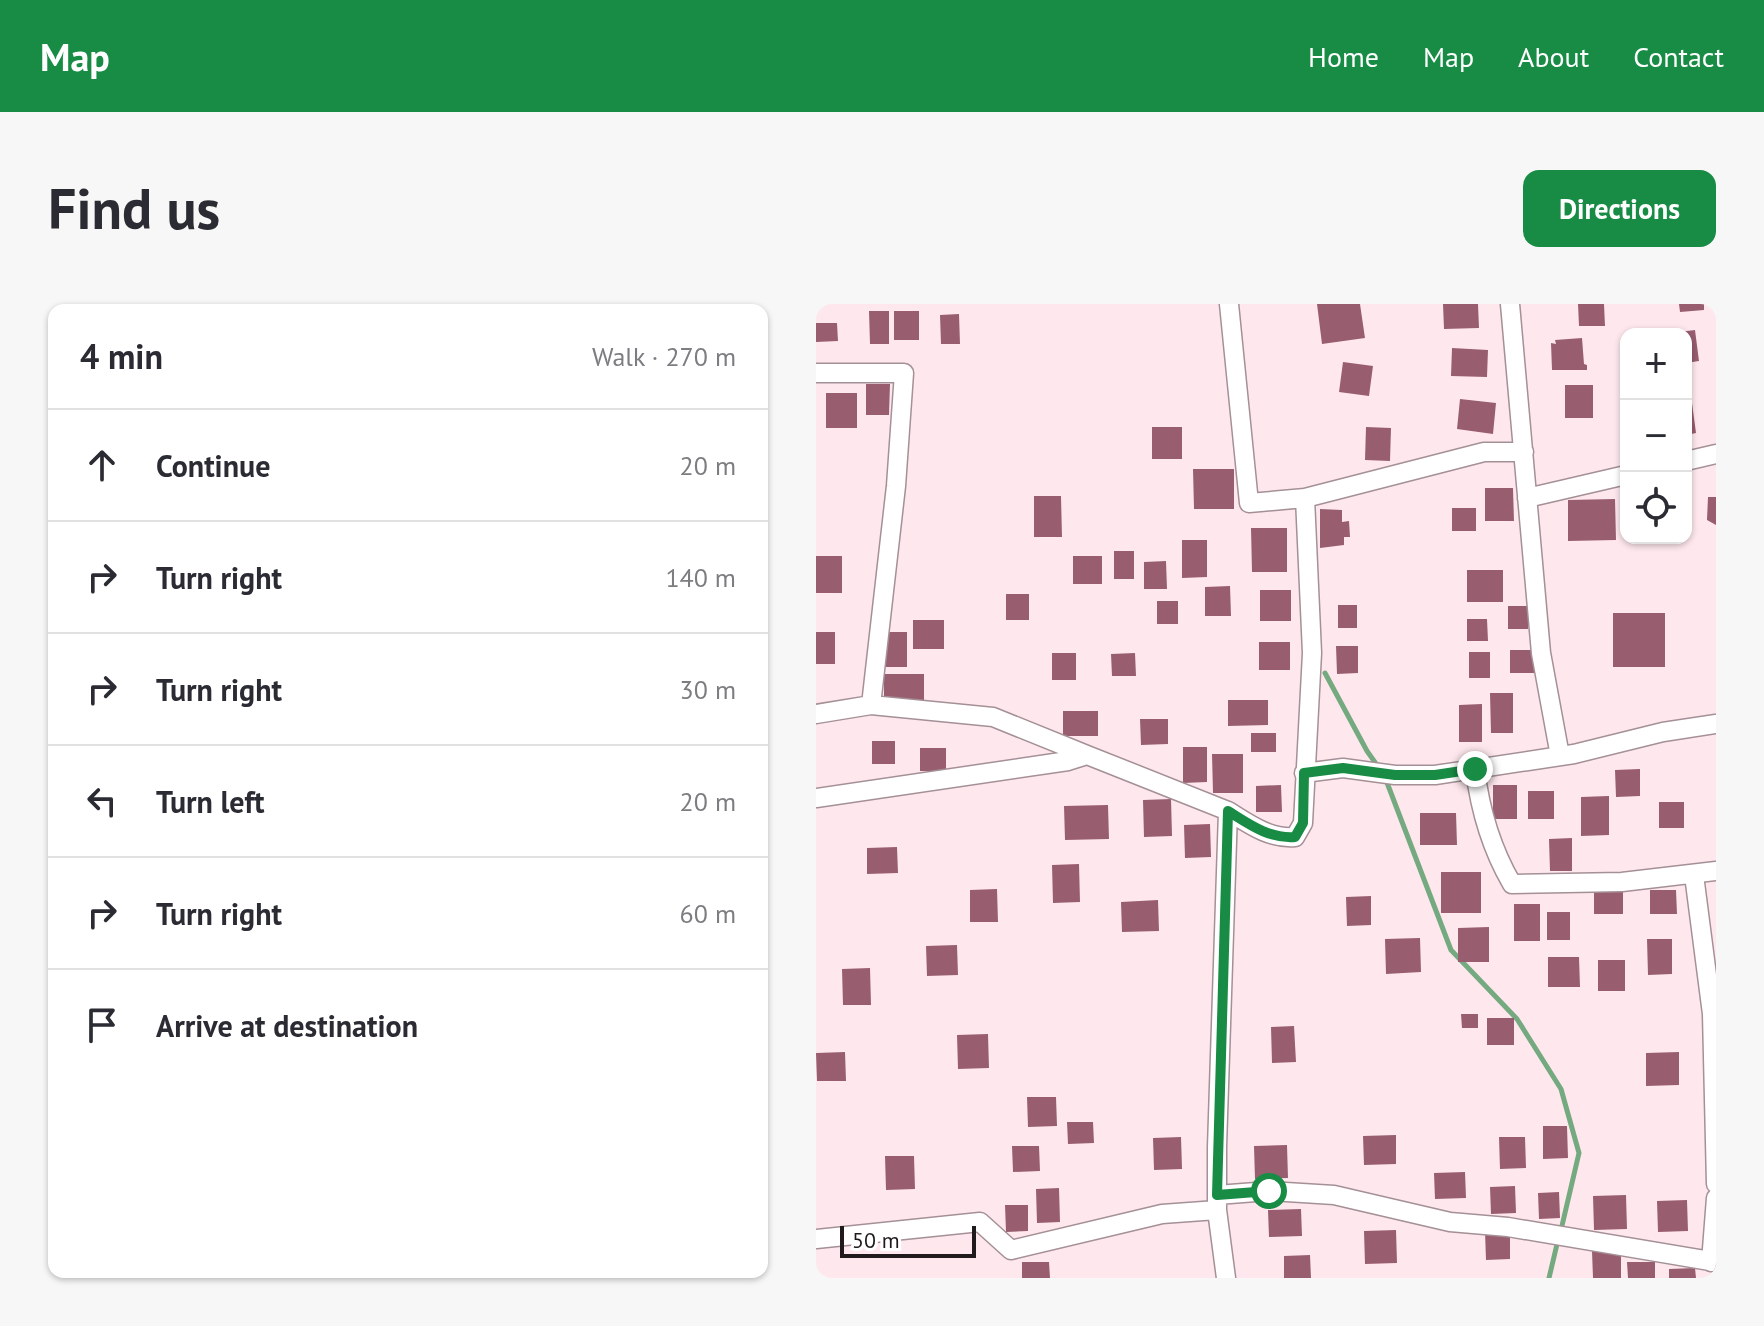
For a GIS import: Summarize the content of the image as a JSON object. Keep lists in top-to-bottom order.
{
  "scale_bar": "50 m",
  "page": {
    "header": "Map",
    "nav": [
      "Home",
      "Map",
      "About",
      "Contact"
    ],
    "buttons": "Directions",
    "title": "Find us",
    "heading": ["4 min", "Walk · 270 m"],
    "map_buttons": ["+", "−"],
    "list": [
      ["Continue", "20 m"],
      ["Turn right", "140 m"],
      ["Turn right", "30 m"],
      ["Turn left", "20 m"],
      ["Turn right", "60 m"],
      "Arrive at destination"
    ],
    "scale": "50 m"
  }
}
